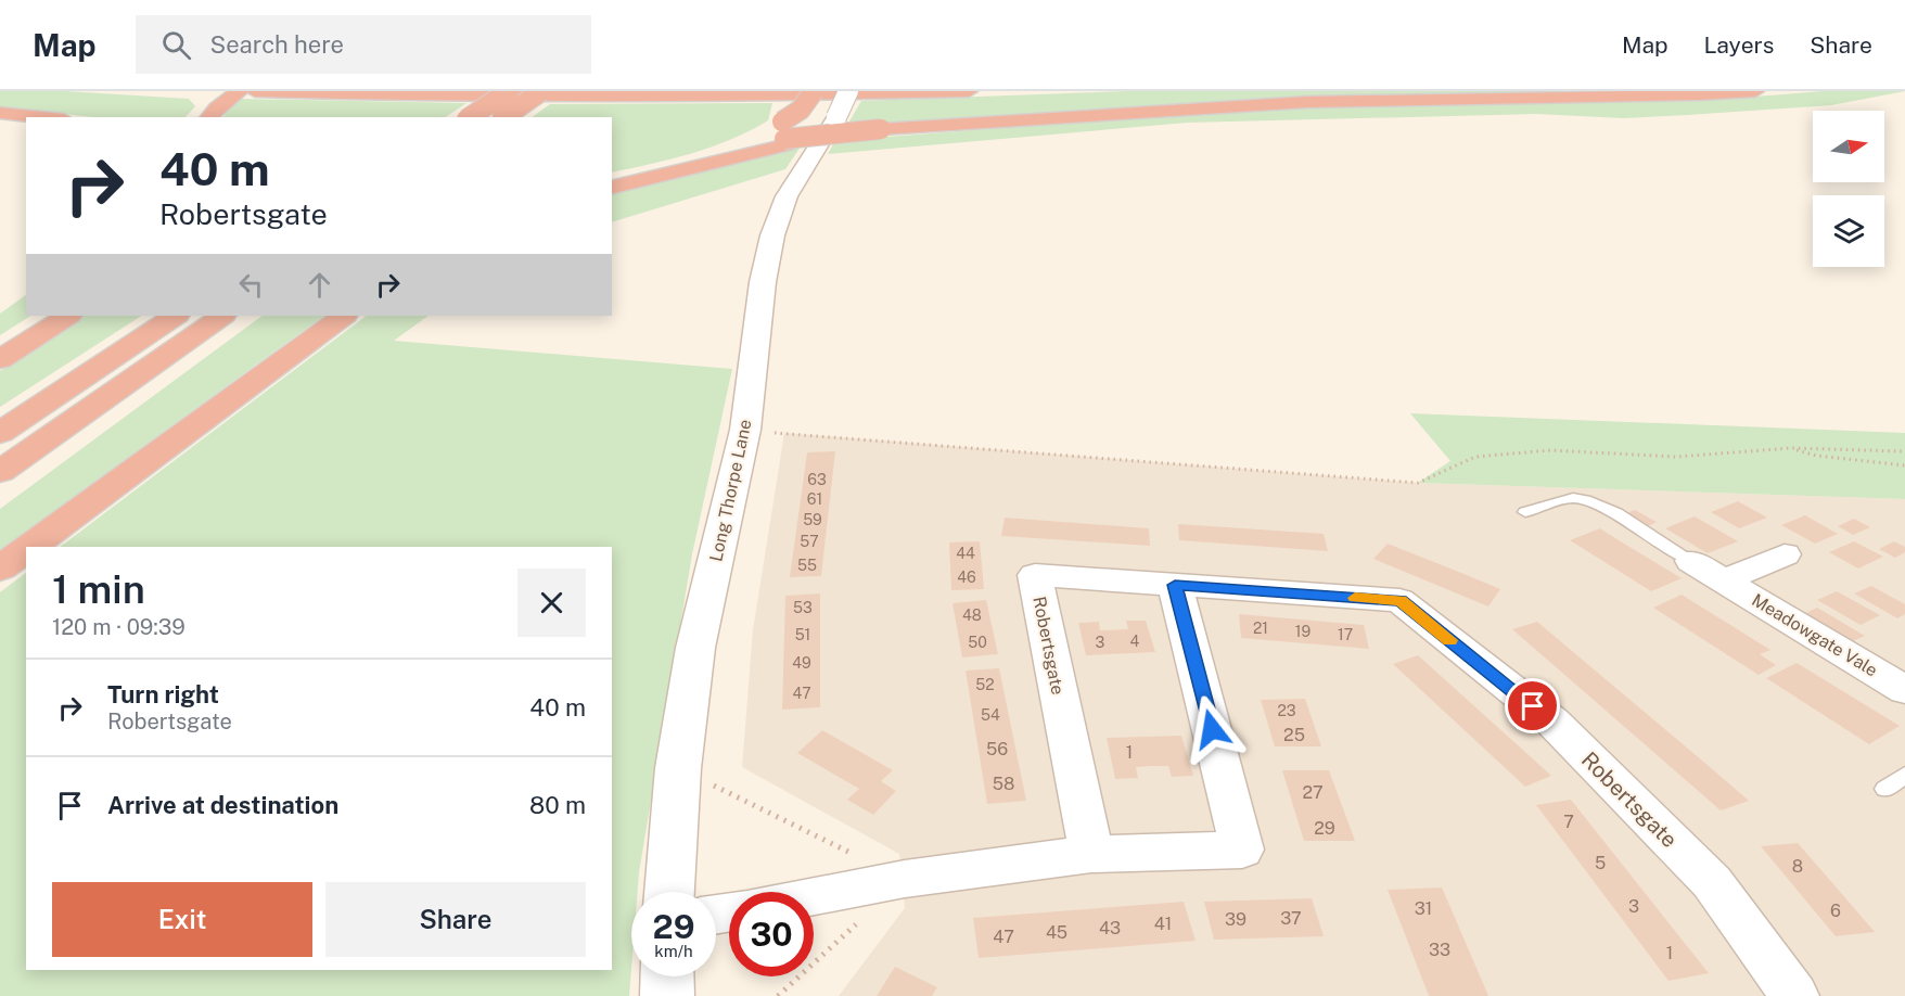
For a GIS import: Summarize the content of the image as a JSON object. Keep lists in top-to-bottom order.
{
  "streets": {
    "main road": ["Long Thorpe Lane"],
    "street": ["Meadowgate Vale", "Robertsgate"]
  },
  "house_numbers": [
    "63",
    "61",
    "59",
    "57",
    "44",
    "55",
    "46",
    "53",
    "48",
    "21",
    "19",
    "51",
    "17",
    "4",
    "50",
    "3",
    "49",
    "52",
    "47",
    "23",
    "54",
    "25",
    "56",
    "1",
    "58",
    "27",
    "7",
    "29",
    "5",
    "8",
    "3",
    "31",
    "6",
    "37",
    "39",
    "41",
    "43",
    "45",
    "47",
    "33",
    "1"
  ],
  "north": "right",
  "page": {
    "header": "Map",
    "search": "Search here",
    "nav": ["Map", "Layers", "Share"],
    "turn": ["40 m", "Robertsgate"],
    "heading": ["1 min", "120 m · 09:39"],
    "list": [
      {
        "name": "Turn right",
        "note": "Robertsgate",
        "value": "40 m"
      },
      {
        "name": "Arrive at destination",
        "value": "80 m"
      }
    ],
    "buttons": ["Exit", "Share"],
    "speed": "29 km/h",
    "limit": "30"
  }
}
